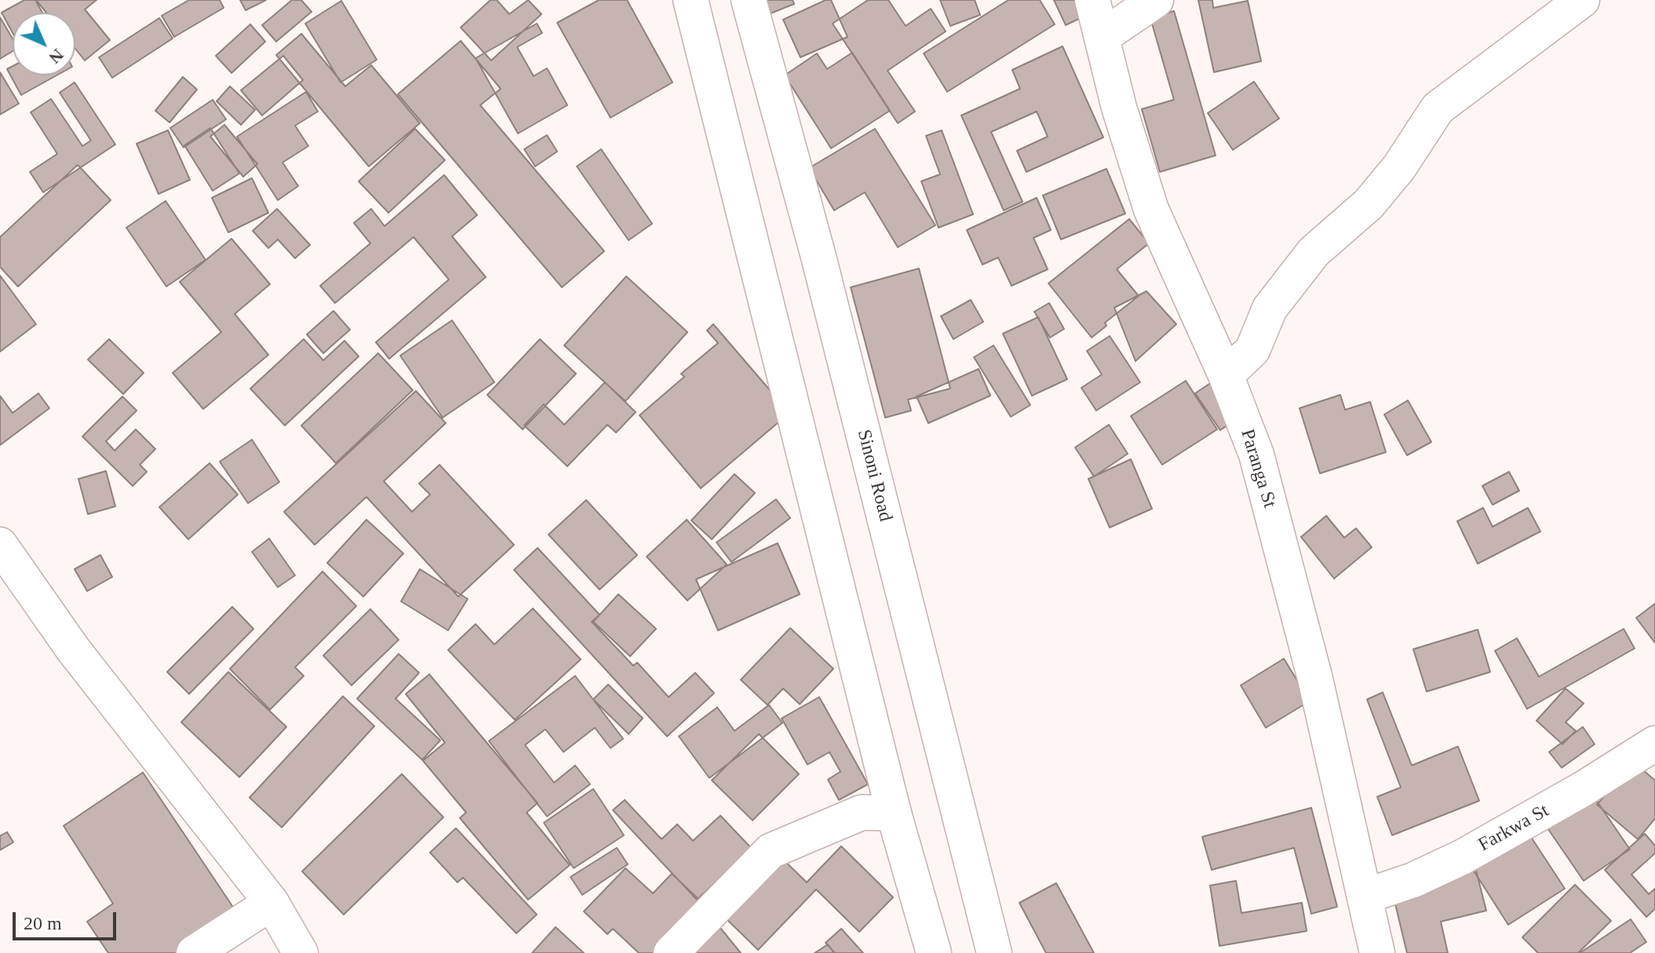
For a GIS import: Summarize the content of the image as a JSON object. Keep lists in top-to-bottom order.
{
  "streets": {
    "street": ["Paranga St", "Sinoni Road", "Farkwa St"]
  },
  "crossings": [
    ["Paranga St", "Farkwa St"]
  ],
  "scale_bar": "20 m",
  "north": "bottom right"
}
